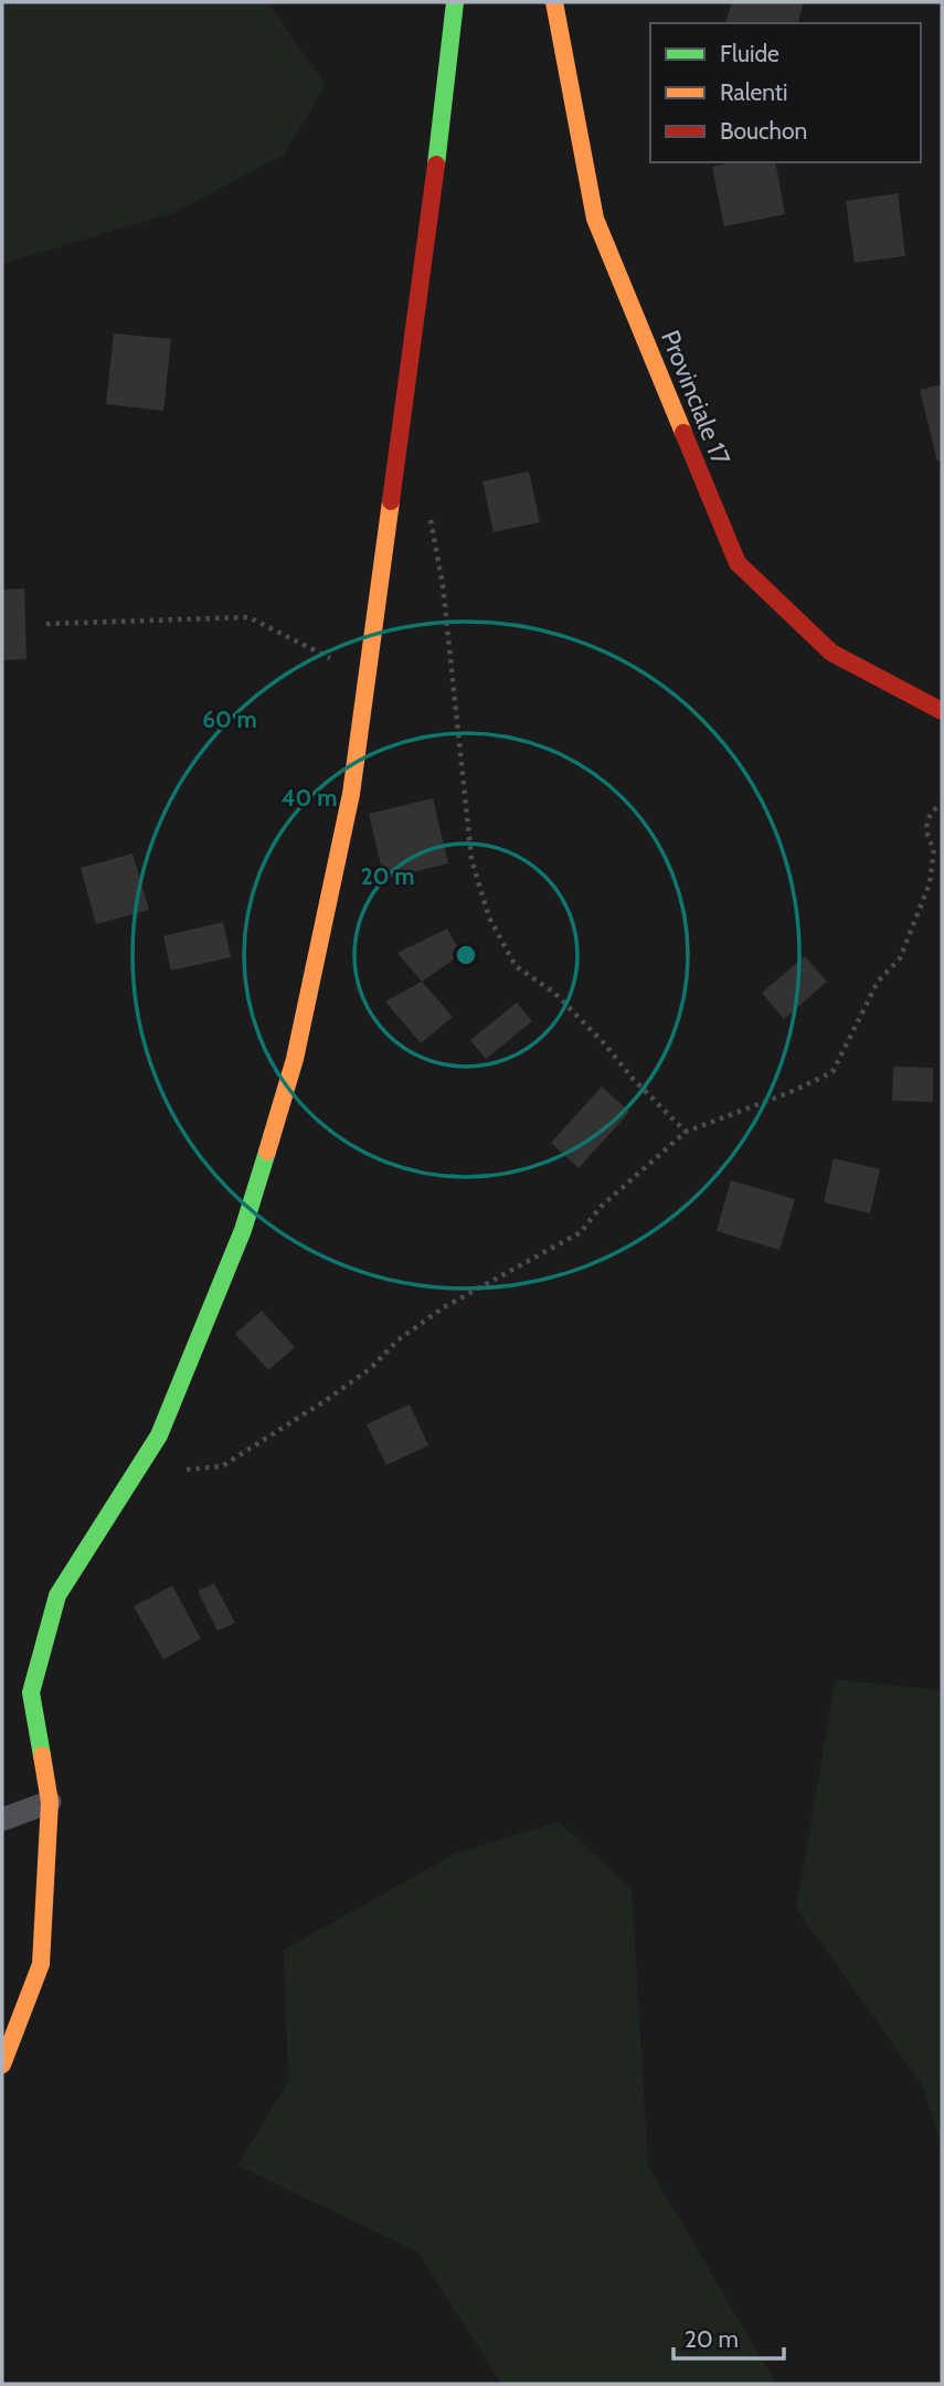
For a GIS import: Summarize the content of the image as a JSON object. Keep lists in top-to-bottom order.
{
  "streets": {
    "street": ["Provinciale 17"]
  },
  "legend": ["Fluide", "Ralenti", "Bouchon"],
  "scale_bar": "20 m",
  "rings": ["60 m", "40 m", "20 m"]
}
